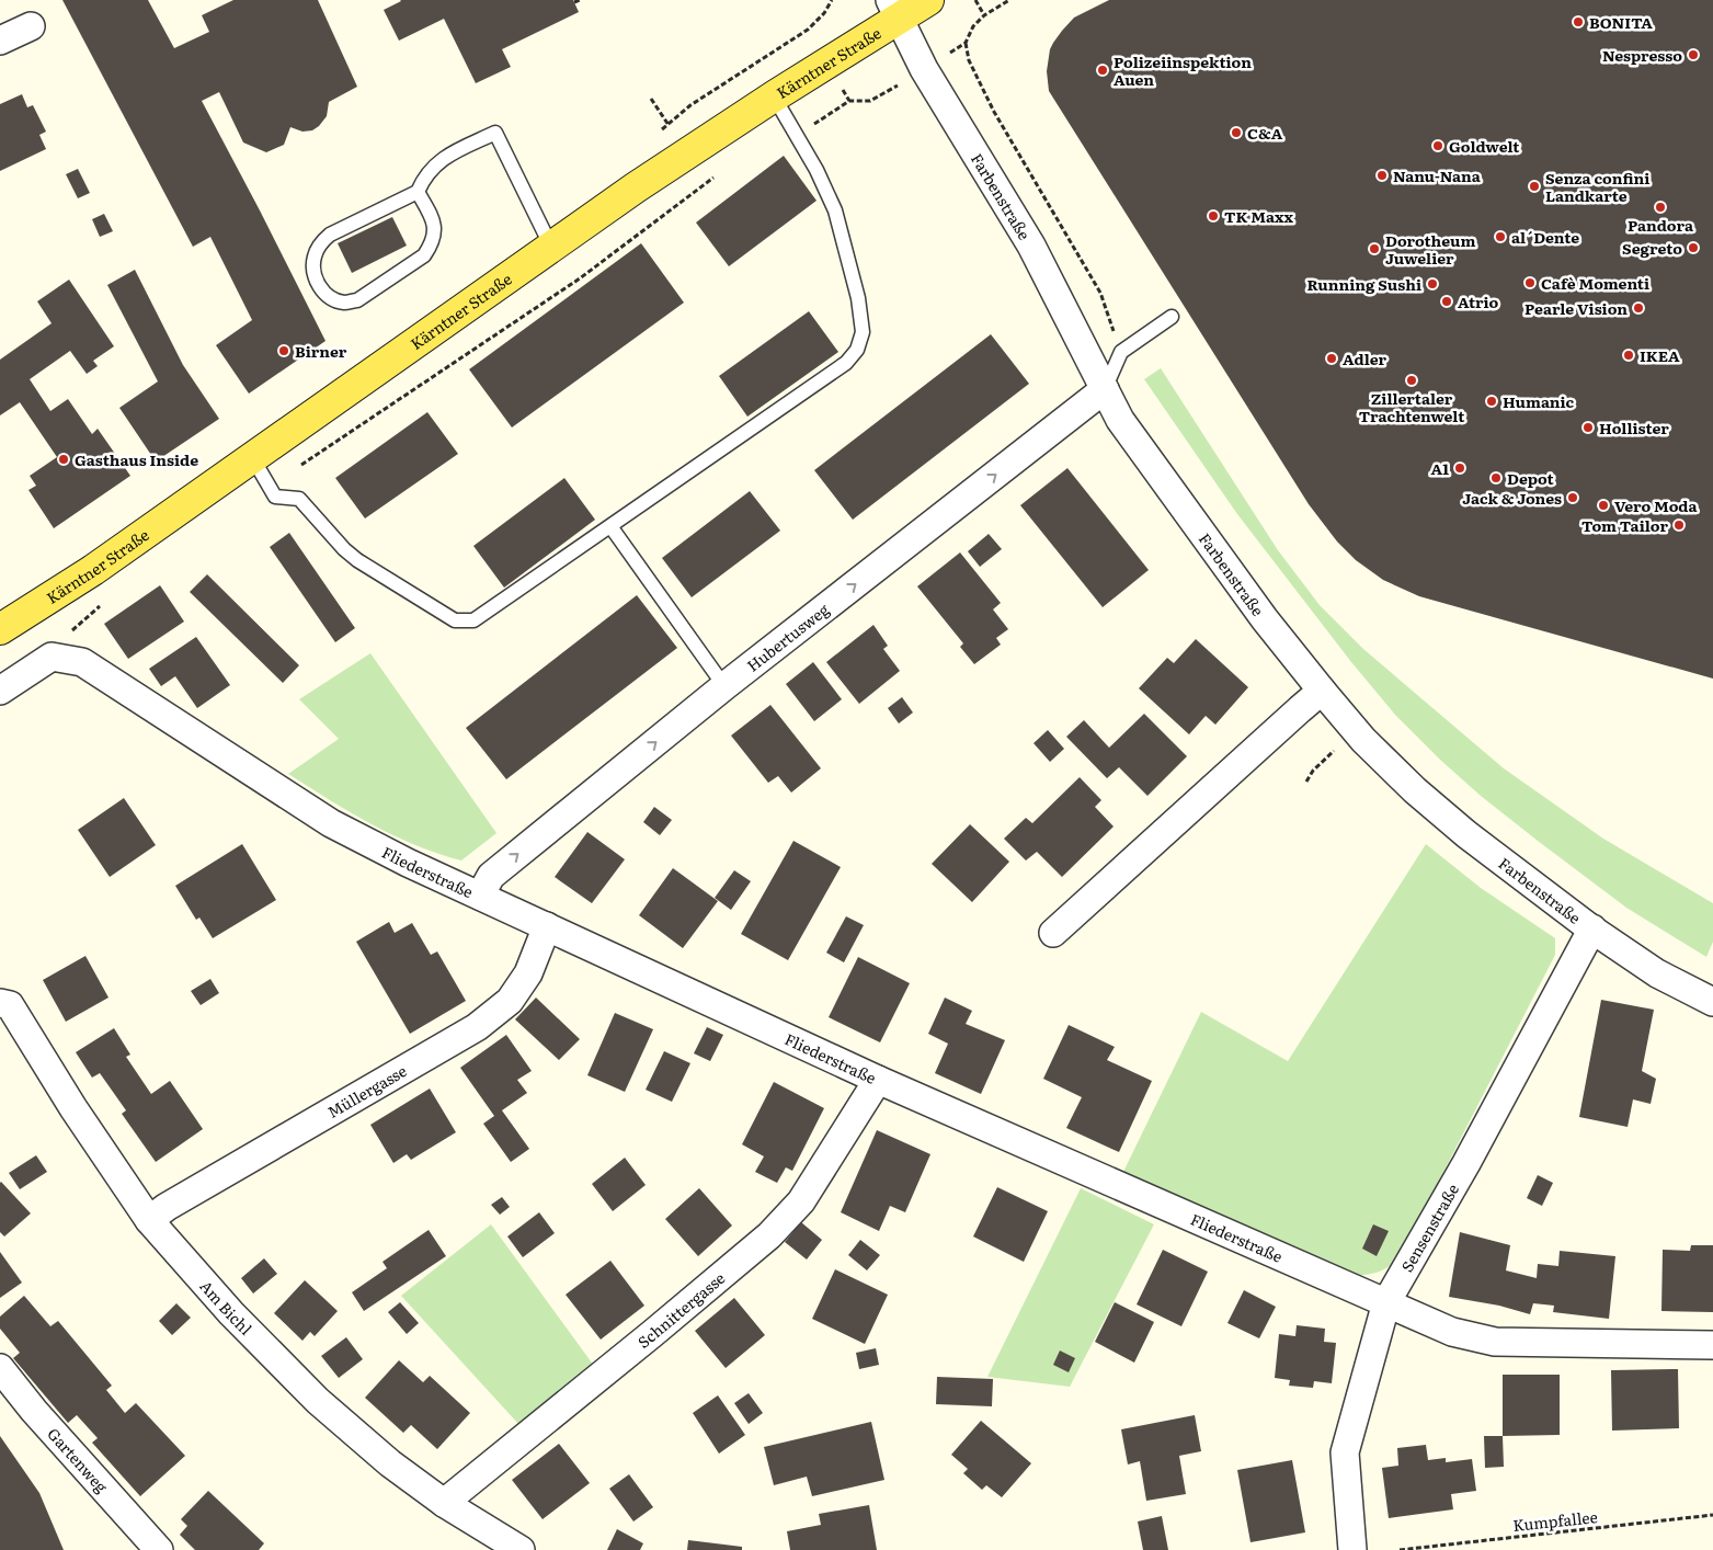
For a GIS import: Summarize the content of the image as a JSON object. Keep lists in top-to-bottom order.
{
  "streets": {
    "main road": ["Kärntner Straße"],
    "street": [
      "Farbenstraße",
      "Hubertusweg",
      "Fliederstraße",
      "Müllergasse",
      "Sensenstraße",
      "Am Bichl",
      "Schnittergasse",
      "Gartenweg"
    ],
    "path": ["Kumpfallee"]
  },
  "crossings": [
    ["Kärntner Straße", "Farbenstraße"],
    ["Farbenstraße", "Hubertusweg"],
    ["Farbenstraße", "Sensenstraße"],
    ["Hubertusweg", "Fliederstraße"],
    ["Fliederstraße", "Müllergasse"],
    ["Fliederstraße", "Sensenstraße"],
    ["Fliederstraße", "Schnittergasse"],
    ["Müllergasse", "Am Bichl"],
    ["Am Bichl", "Schnittergasse"]
  ],
  "one_way": ["Hubertusweg"],
  "places": [
    "BONITA",
    "Nespresso",
    "Polizeiinspektion Auen",
    "C&A",
    "Goldwelt",
    "Nanu-Nana",
    "Senza confini Landkarte",
    "Pandora",
    "TK Maxx",
    "al´Dente",
    "Segreto",
    "Dorotheum Juwelier",
    "Cafè Momenti",
    "Running Sushi",
    "Atrio",
    "Pearle Vision",
    "Birner",
    "IKEA",
    "Adler",
    "Zillertaler Trachtenwelt",
    "Humanic",
    "Hollister",
    "Gasthaus Inside",
    "A1",
    "Depot",
    "Jack & Jones",
    "Vero Moda",
    "Tom Tailor"
  ]
}
